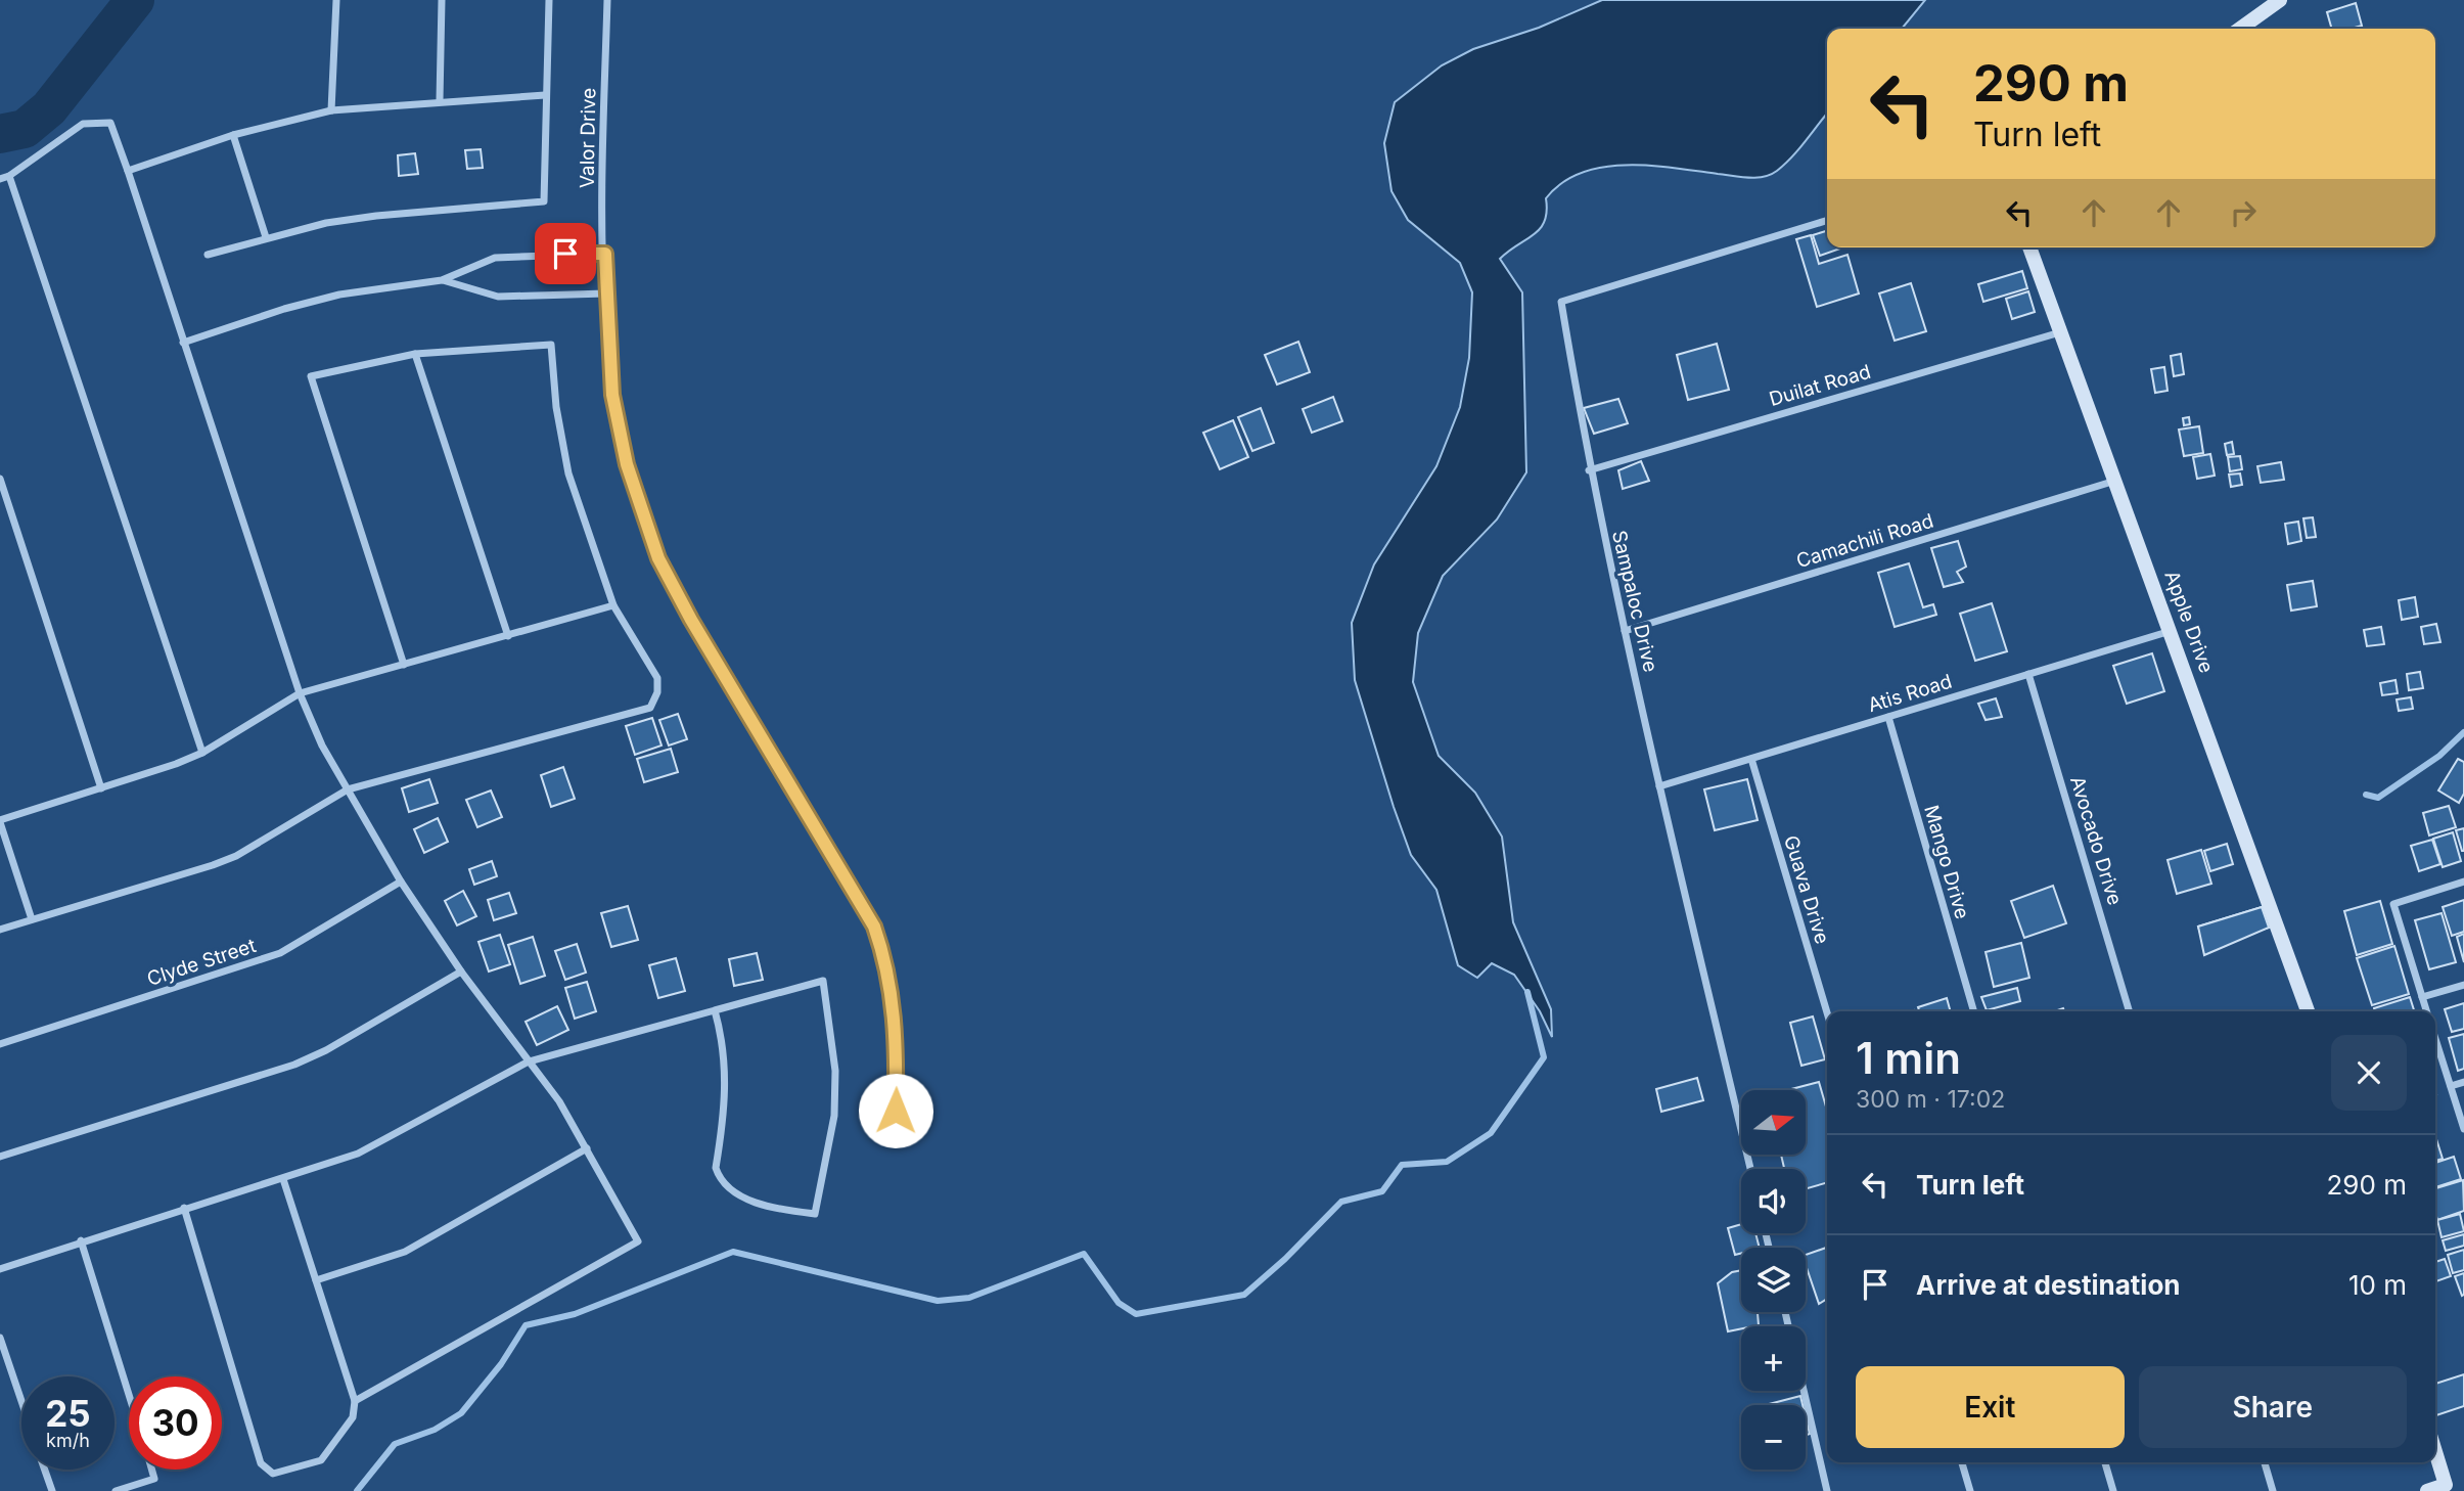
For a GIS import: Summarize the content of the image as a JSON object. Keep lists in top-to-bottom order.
{
  "streets": {
    "street": [
      "Valor Drive",
      "Duilat Road",
      "Camachili Road",
      "Sampaloc Drive",
      "Apple Drive",
      "Atis Road",
      "Avocado Drive",
      "Mango Drive",
      "Guava Drive",
      "Clyde Street"
    ]
  },
  "crossings": [
    ["Duilat Road", "Sampaloc Drive"],
    ["Duilat Road", "Apple Drive"],
    ["Camachili Road", "Sampaloc Drive"],
    ["Camachili Road", "Apple Drive"],
    ["Sampaloc Drive", "Atis Road"],
    ["Apple Drive", "Atis Road"],
    ["Atis Road", "Avocado Drive"],
    ["Atis Road", "Mango Drive"],
    ["Atis Road", "Guava Drive"]
  ],
  "north": "right",
  "page": {
    "turn": ["290 m", "Turn left"],
    "heading": ["1 min", "300 m · 17:02"],
    "map_buttons": ["+", "−"],
    "list": [
      {
        "name": "Turn left",
        "value": "290 m"
      },
      {
        "name": "Arrive at destination",
        "value": "10 m"
      }
    ],
    "buttons": ["Exit", "Share"],
    "speed": "25 km/h",
    "limit": "30"
  }
}
